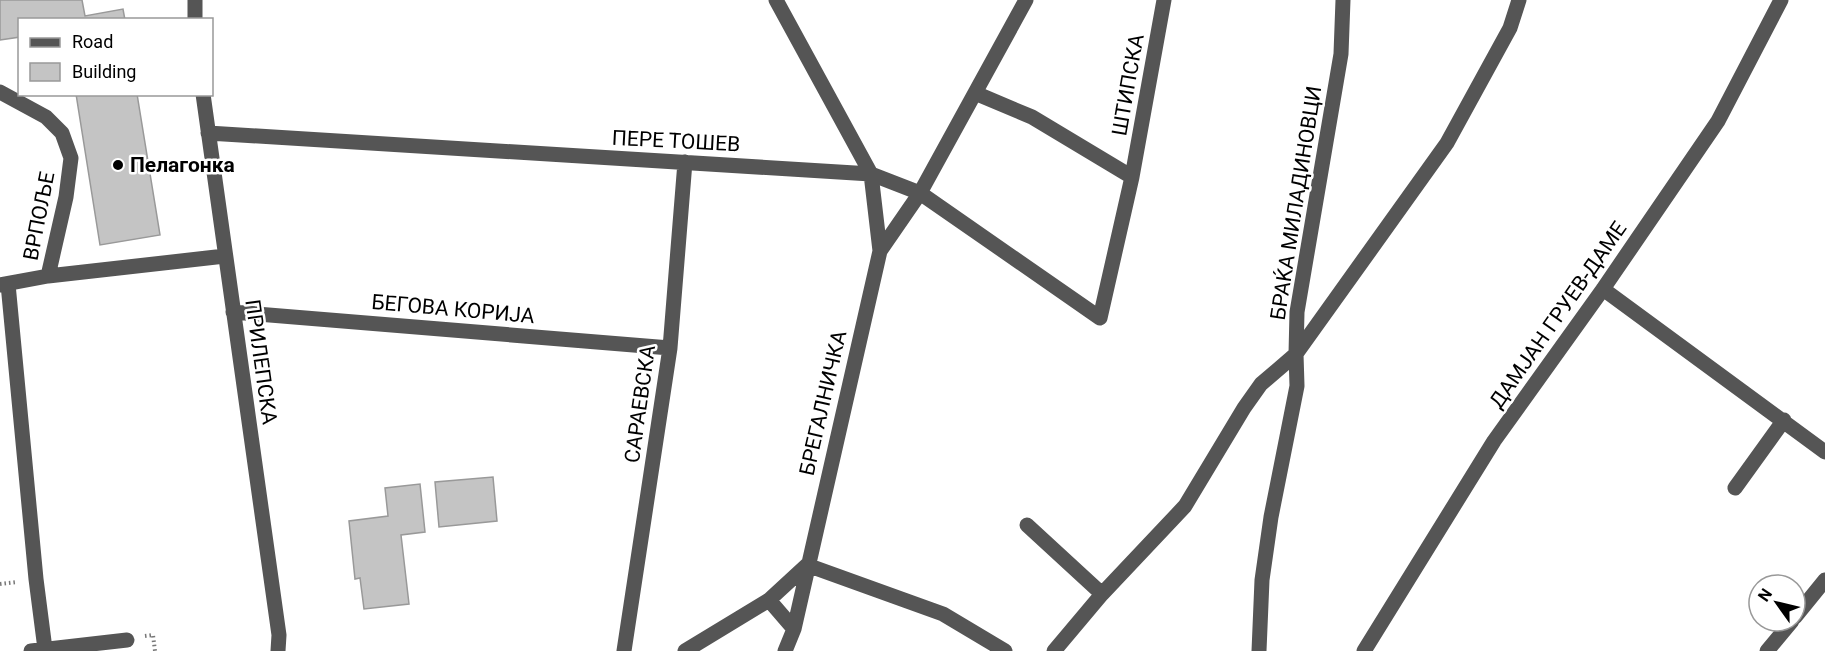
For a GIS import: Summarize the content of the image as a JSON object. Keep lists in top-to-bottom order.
{
  "streets": {
    "street": [
      "ШТИПСКА",
      "ПЕРЕ ТОШЕВ",
      "БРАЌА МИЛАДИНОВЦИ",
      "ВРПОЉЕ",
      "БЕГОВА КОРИЈА",
      "ДАМЈАН ГРУЕВ-ДАМЕ",
      "ПРИЛЕПСКА",
      "БРЕГАЛНИЧКА",
      "САРАЕВСКА"
    ]
  },
  "crossings": [
    ["ШТИПСКА", "ПЕРЕ ТОШЕВ"],
    ["ШТИПСКА", "БРЕГАЛНИЧКА"],
    ["ПЕРЕ ТОШЕВ", "ПРИЛЕПСКА"],
    ["ПЕРЕ ТОШЕВ", "БРЕГАЛНИЧКА"],
    ["ПЕРЕ ТОШЕВ", "САРАЕВСКА"],
    ["БЕГОВА КОРИЈА", "ПРИЛЕПСКА"],
    ["БЕГОВА КОРИЈА", "САРАЕВСКА"]
  ],
  "places": ["Пелагонка"],
  "legend": ["Road", "Building"],
  "north": "top left"
}
